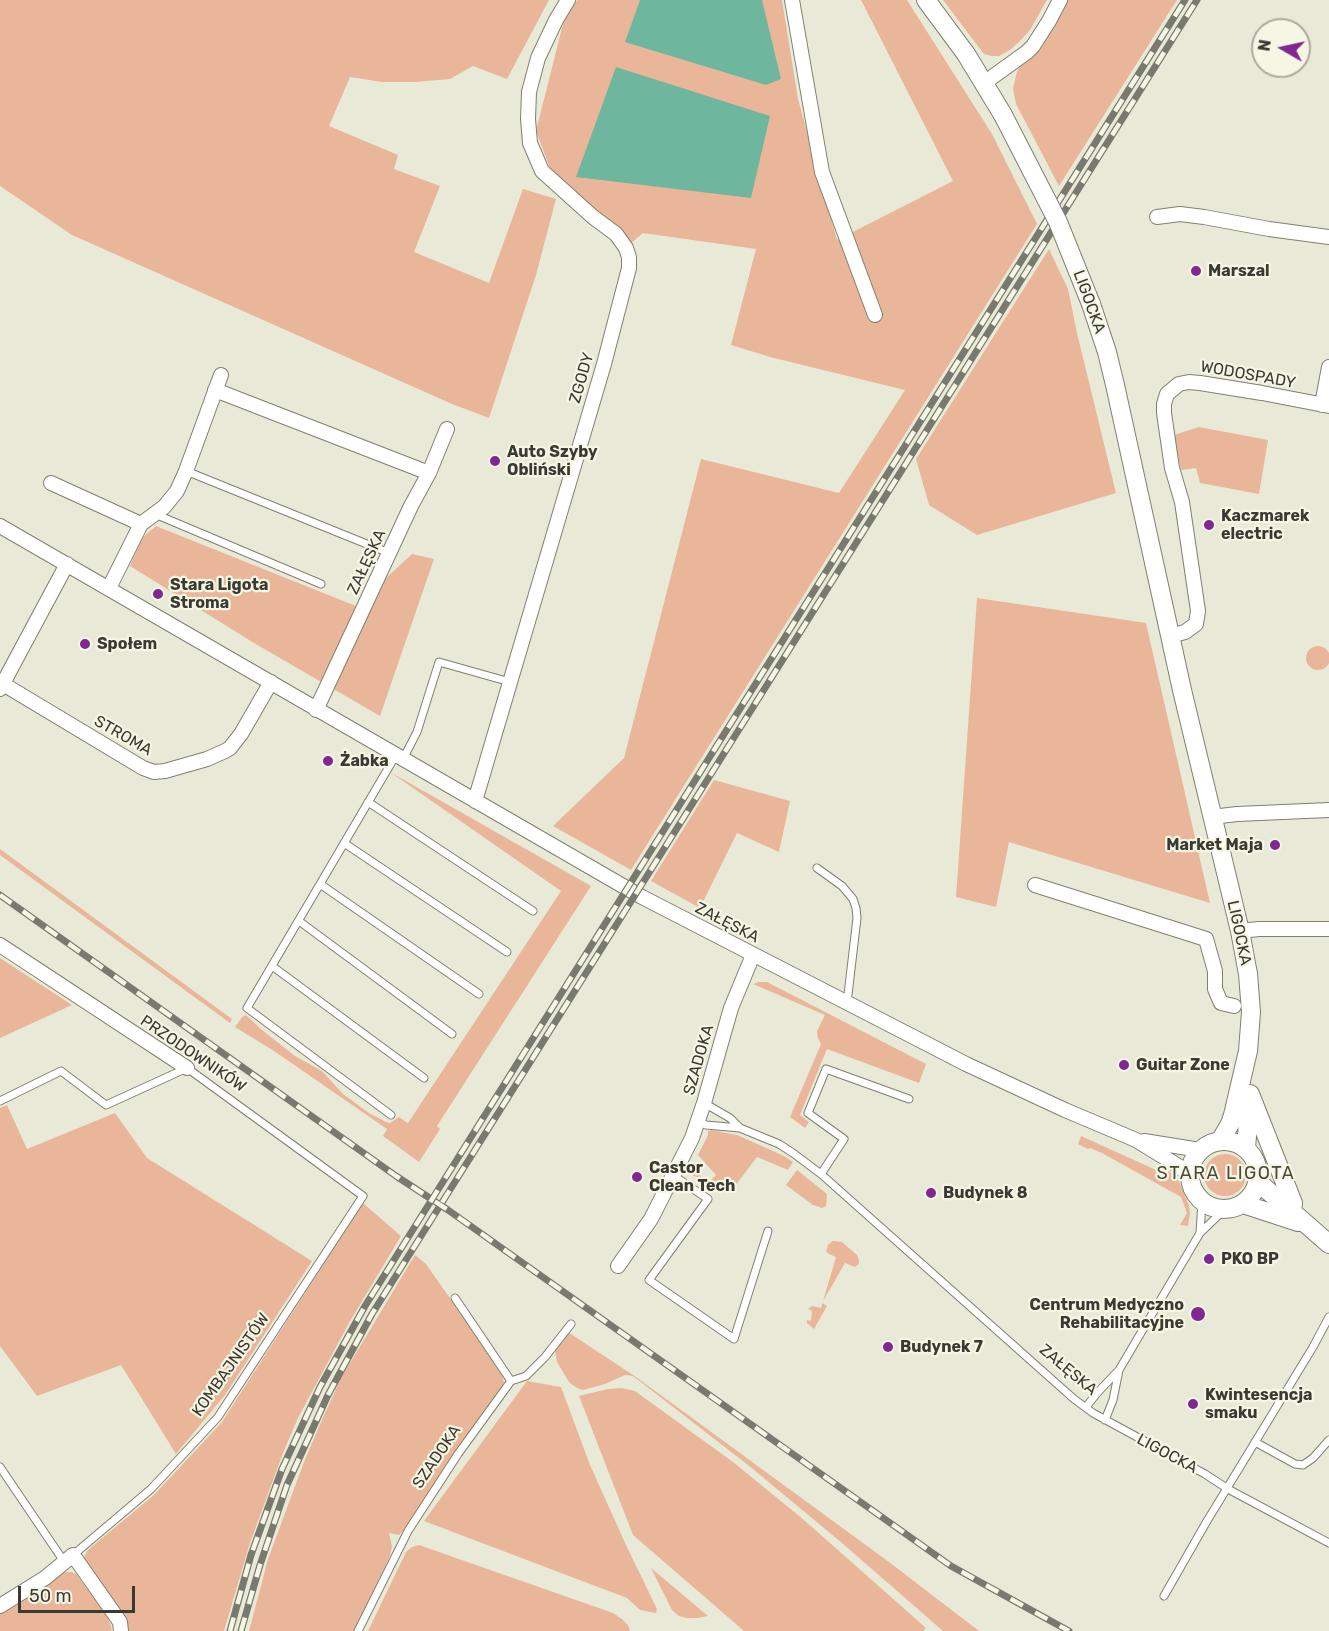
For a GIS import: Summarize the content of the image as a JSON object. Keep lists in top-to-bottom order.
{
  "streets": {
    "street": [
      "LIGOCKA",
      "WODOSPADY",
      "ZGODY",
      "ZAŁĘSKA",
      "STROMA",
      "PRZODOWNIKÓW",
      "SZADOKA",
      "KOMBAJNISTÓW"
    ]
  },
  "crossings": [
    ["LIGOCKA", "WODOSPADY"],
    ["LIGOCKA", "ZAŁĘSKA"],
    ["ZGODY", "ZAŁĘSKA"],
    ["ZAŁĘSKA", "STROMA"],
    ["ZAŁĘSKA", "SZADOKA"],
    ["PRZODOWNIKÓW", "KOMBAJNISTÓW"]
  ],
  "districts": ["STARA LIGOTA"],
  "places": [
    "Marszal",
    "Auto Szyby Obliński",
    "Kaczmarek electric",
    "Stara Ligota Stroma",
    "Społem",
    "Żabka",
    "Market Maja",
    "Guitar Zone",
    "Castor Clean Tech",
    "Budynek 8",
    "PKO BP",
    "Centrum Medyczno Rehabilitacyjne",
    "Budynek 7",
    "Kwintesencja smaku"
  ],
  "scale_bar": "50 m",
  "north": "left"
}
